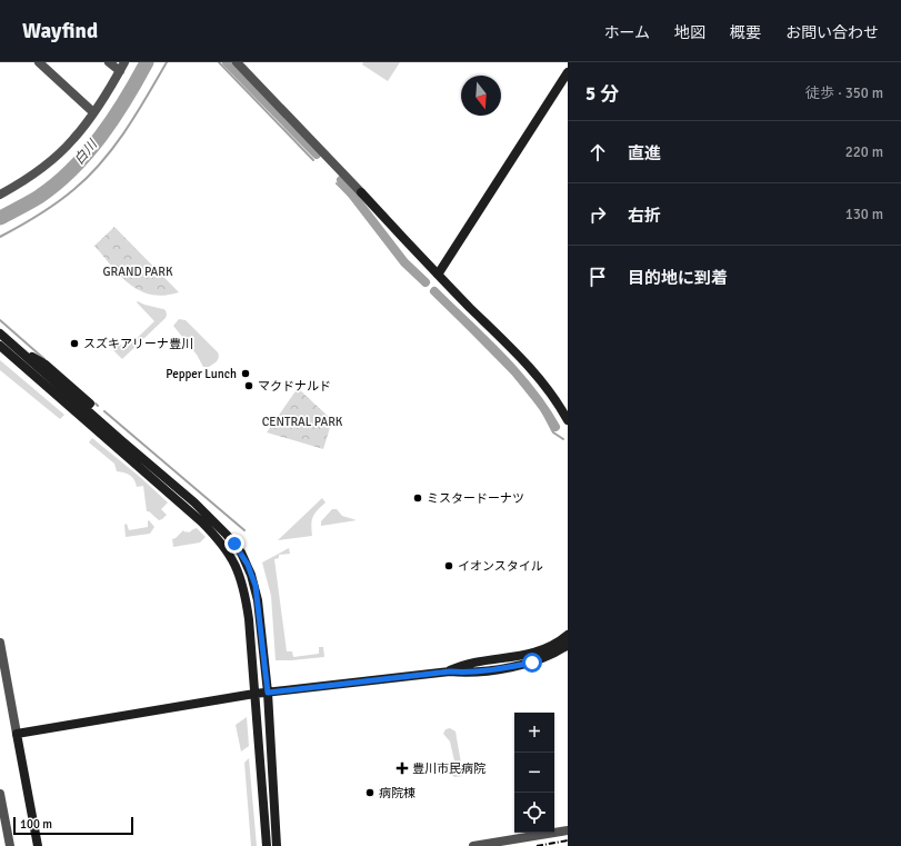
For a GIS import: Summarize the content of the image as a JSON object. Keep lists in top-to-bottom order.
{
  "water": ["白川"],
  "parks": ["GRAND PARK", "CENTRAL PARK"],
  "places": {
    "other": [
      "スズキアリーナ豊川",
      "Pepper Lunch",
      "マクドナルド",
      "ミスタードーナツ",
      "イオンスタイル",
      "病院棟"
    ],
    "health": ["豊川市民病院"]
  },
  "scale_bar": "100 m",
  "north": "bottom",
  "page": {
    "header": "Wayfind",
    "nav": [
      "ホーム",
      "地図",
      "概要",
      "お問い合わせ"
    ],
    "heading": ["5 分", "徒歩 · 350 m"],
    "list": [
      ["直進", "220 m"],
      ["右折", "130 m"],
      "目的地に到着"
    ],
    "map_buttons": ["+", "−"],
    "scale": "100 m"
  }
}
